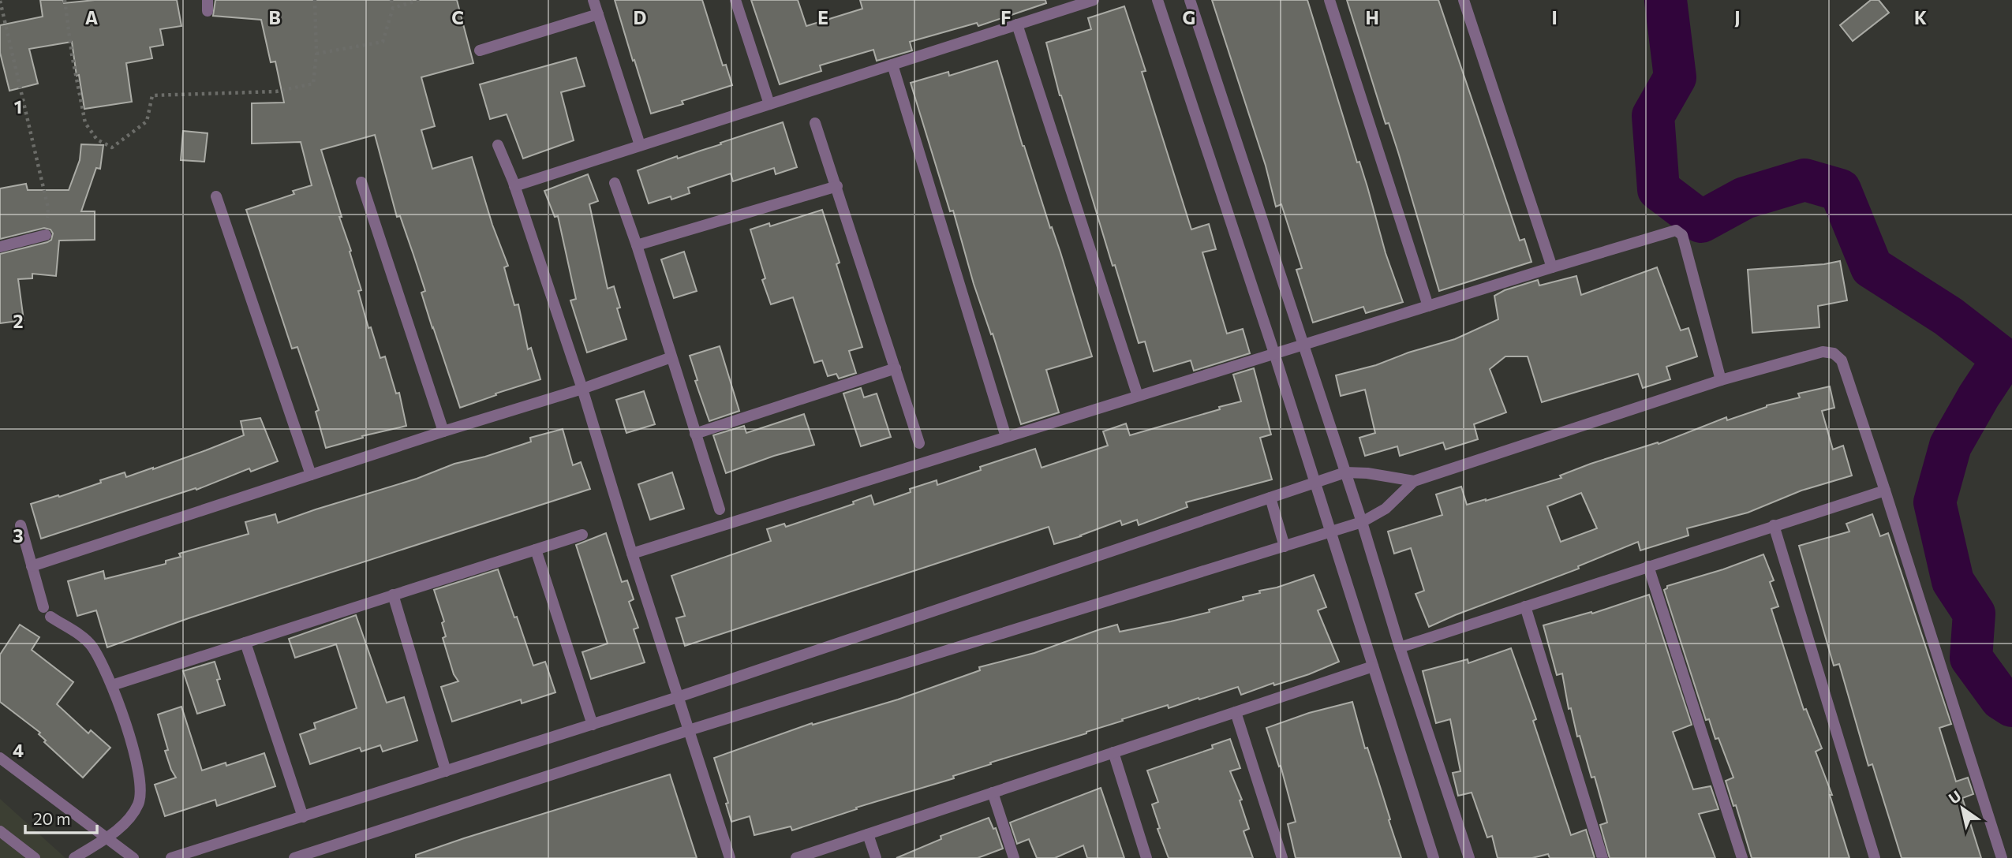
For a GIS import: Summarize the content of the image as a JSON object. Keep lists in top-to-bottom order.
{
  "scale_bar": "20 m",
  "north": "top left",
  "grid": {
    "columns": [
      "A",
      "B",
      "C",
      "D",
      "E",
      "F",
      "G",
      "H",
      "I",
      "J",
      "K"
    ],
    "rows": [
      "1",
      "2",
      "3",
      "4"
    ]
  }
}
